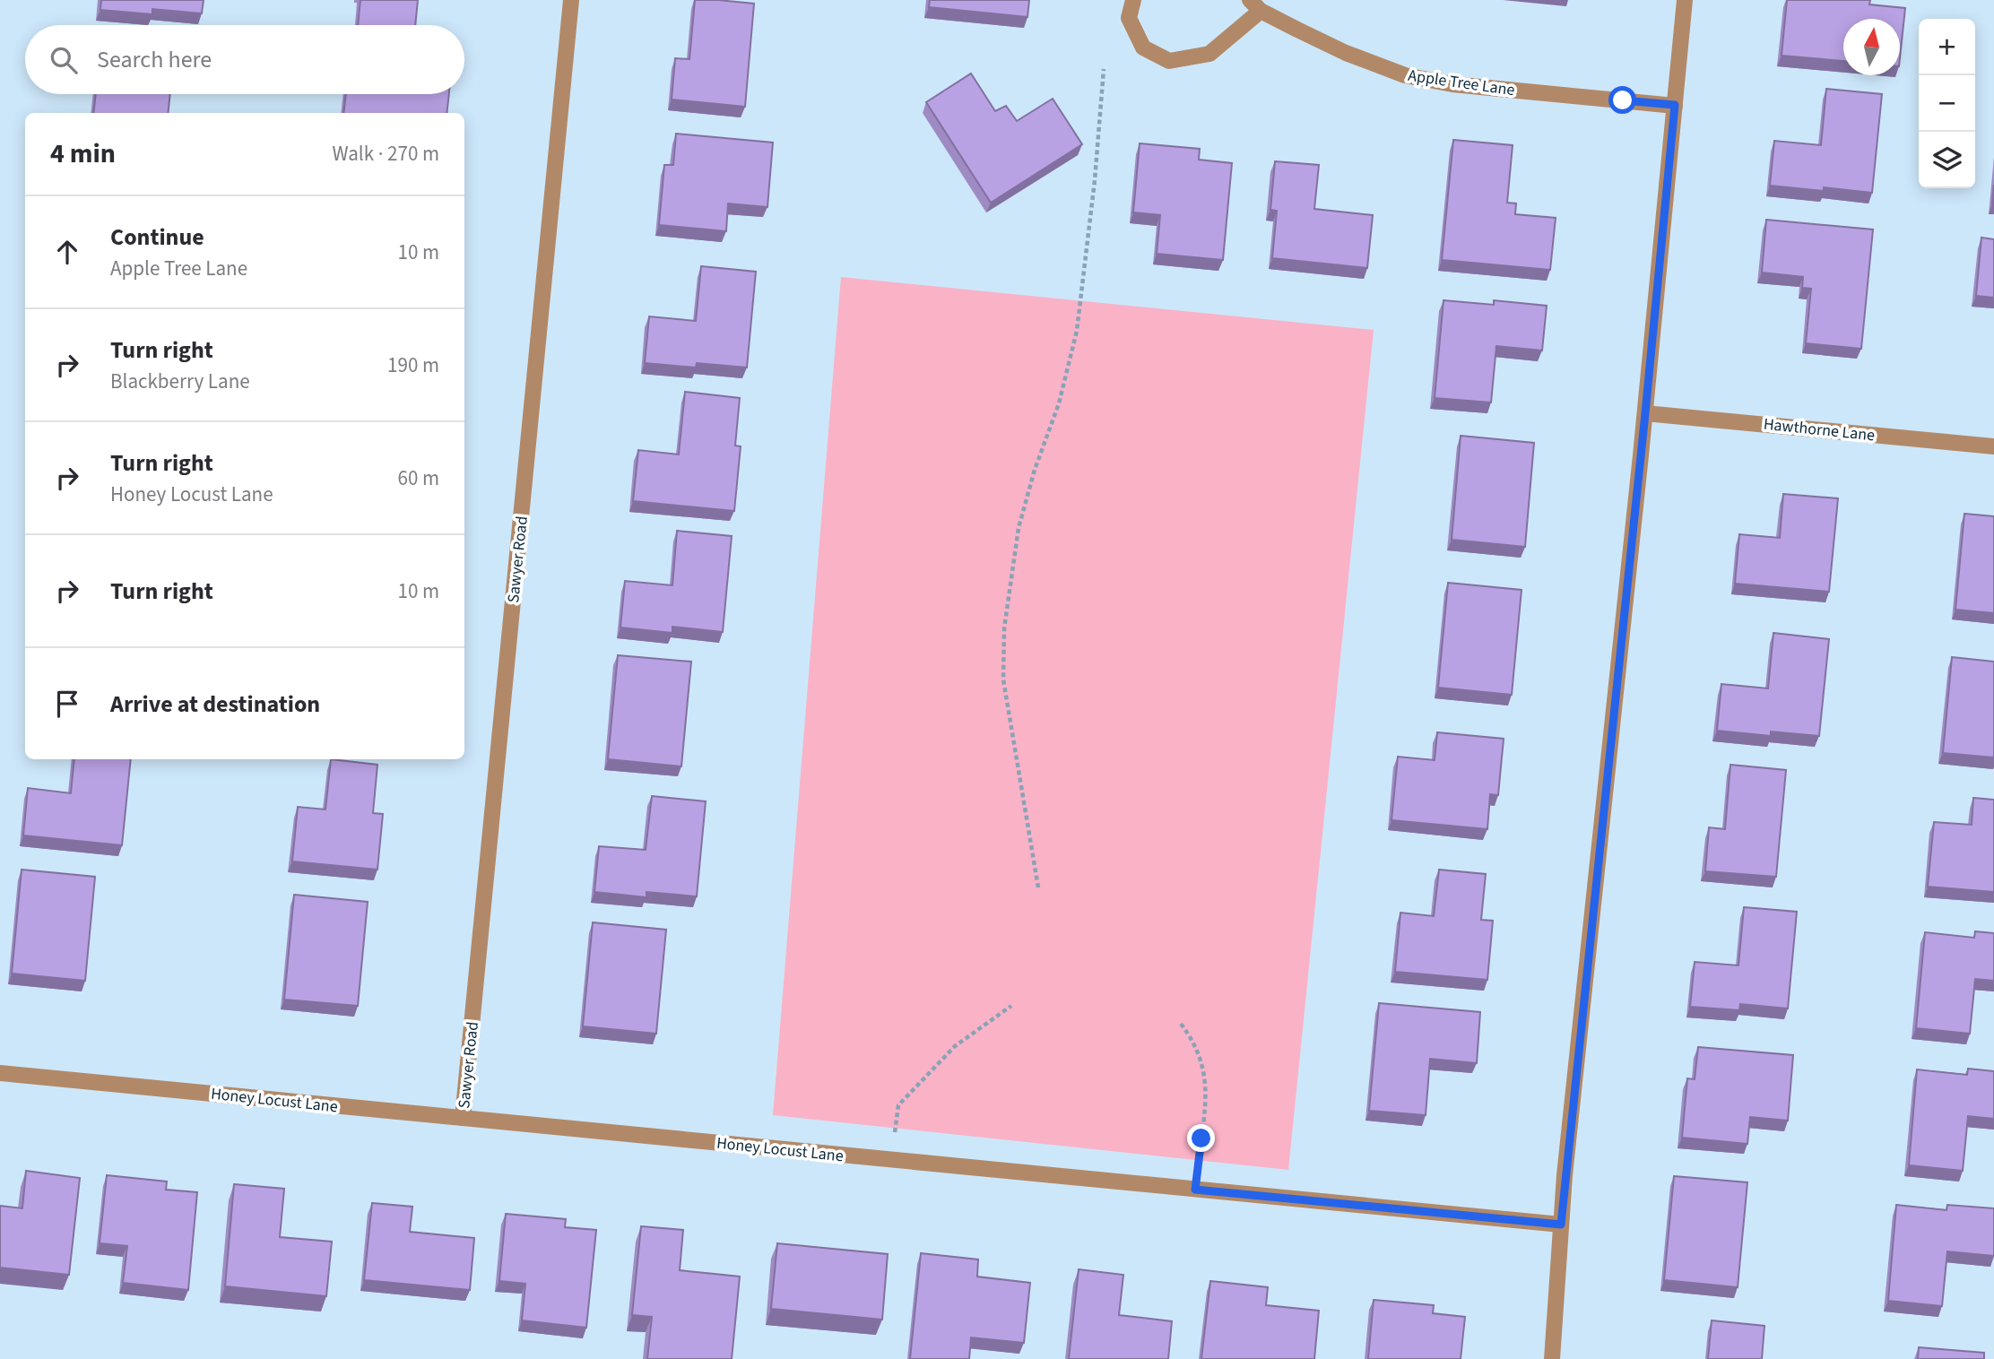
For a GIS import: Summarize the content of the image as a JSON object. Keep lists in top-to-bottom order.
{
  "streets": {
    "street": [
      "Apple Tree Lane",
      "Hawthorne Lane",
      "Sawyer Road",
      "Honey Locust Lane"
    ]
  },
  "crossings": [
    ["Sawyer Road", "Honey Locust Lane"]
  ],
  "north": "top",
  "page": {
    "map_buttons": ["+", "−"],
    "search": "Search here",
    "heading": ["4 min", "Walk · 270 m"],
    "list": [
      ["Continue", "Apple Tree Lane", "10 m"],
      ["Turn right", "Blackberry Lane", "190 m"],
      ["Turn right", "Honey Locust Lane", "60 m"],
      ["Turn right", "10 m"],
      "Arrive at destination"
    ]
  }
}
